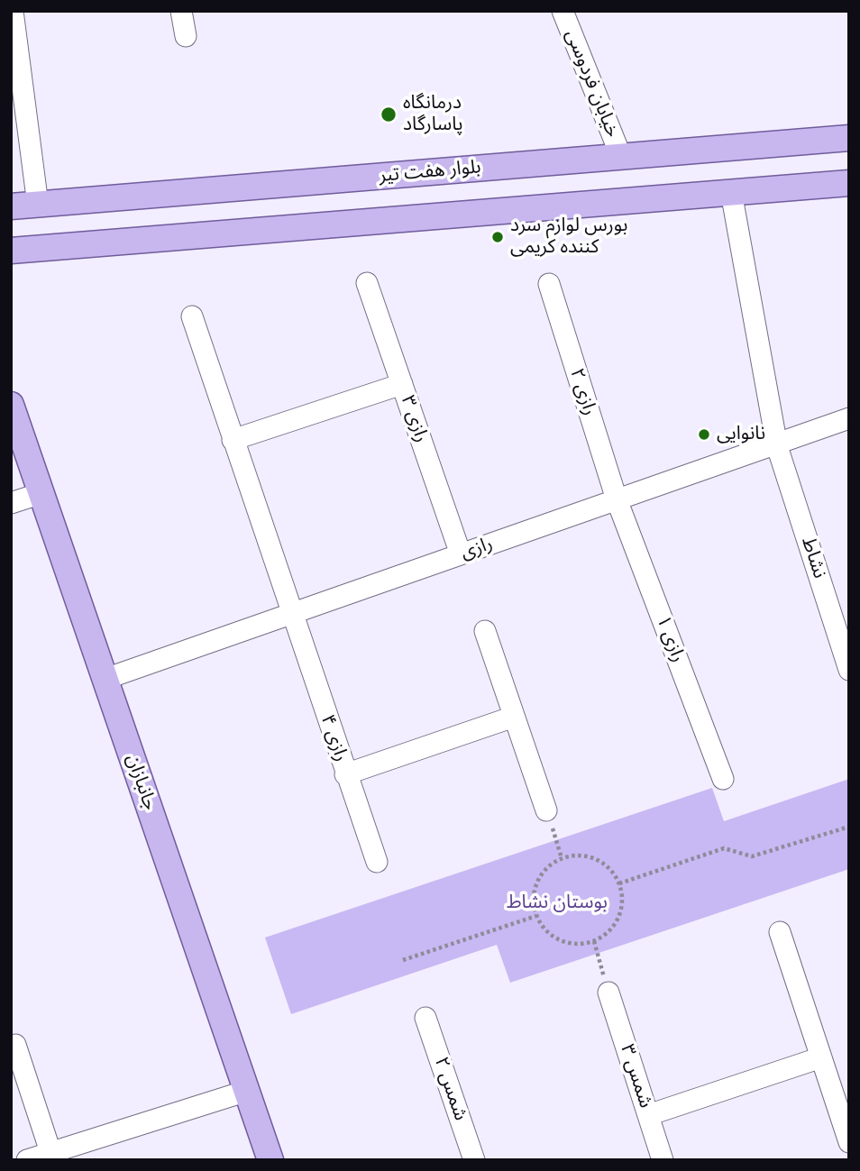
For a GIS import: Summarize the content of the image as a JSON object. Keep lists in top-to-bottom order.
{
  "streets": {
    "main road": ["بلوار هفت تیر", "جانبازان"],
    "street": [
      "خیابان فردوسی",
      "رازی ۲",
      "رازی ۳",
      "رازی",
      "نشاط",
      "رازی ۱",
      "رازی ۴",
      "شمس ۳",
      "شمس ۲"
    ]
  },
  "crossings": [
    ["خیابان فردوسی", "بلوار هفت تیر"],
    ["رازی ۲", "رازی"],
    ["رازی ۲", "رازی ۱"],
    ["رازی ۳", "رازی"],
    ["رازی", "نشاط"],
    ["رازی", "رازی ۱"],
    ["رازی", "رازی ۴"],
    ["رازی", "جانبازان"]
  ],
  "parks": ["بوستان نشاط"],
  "places": ["درمانگاه پاسارگاد", "بورس لوازم سرد کننده کریمی", "نانوایی"]
}
